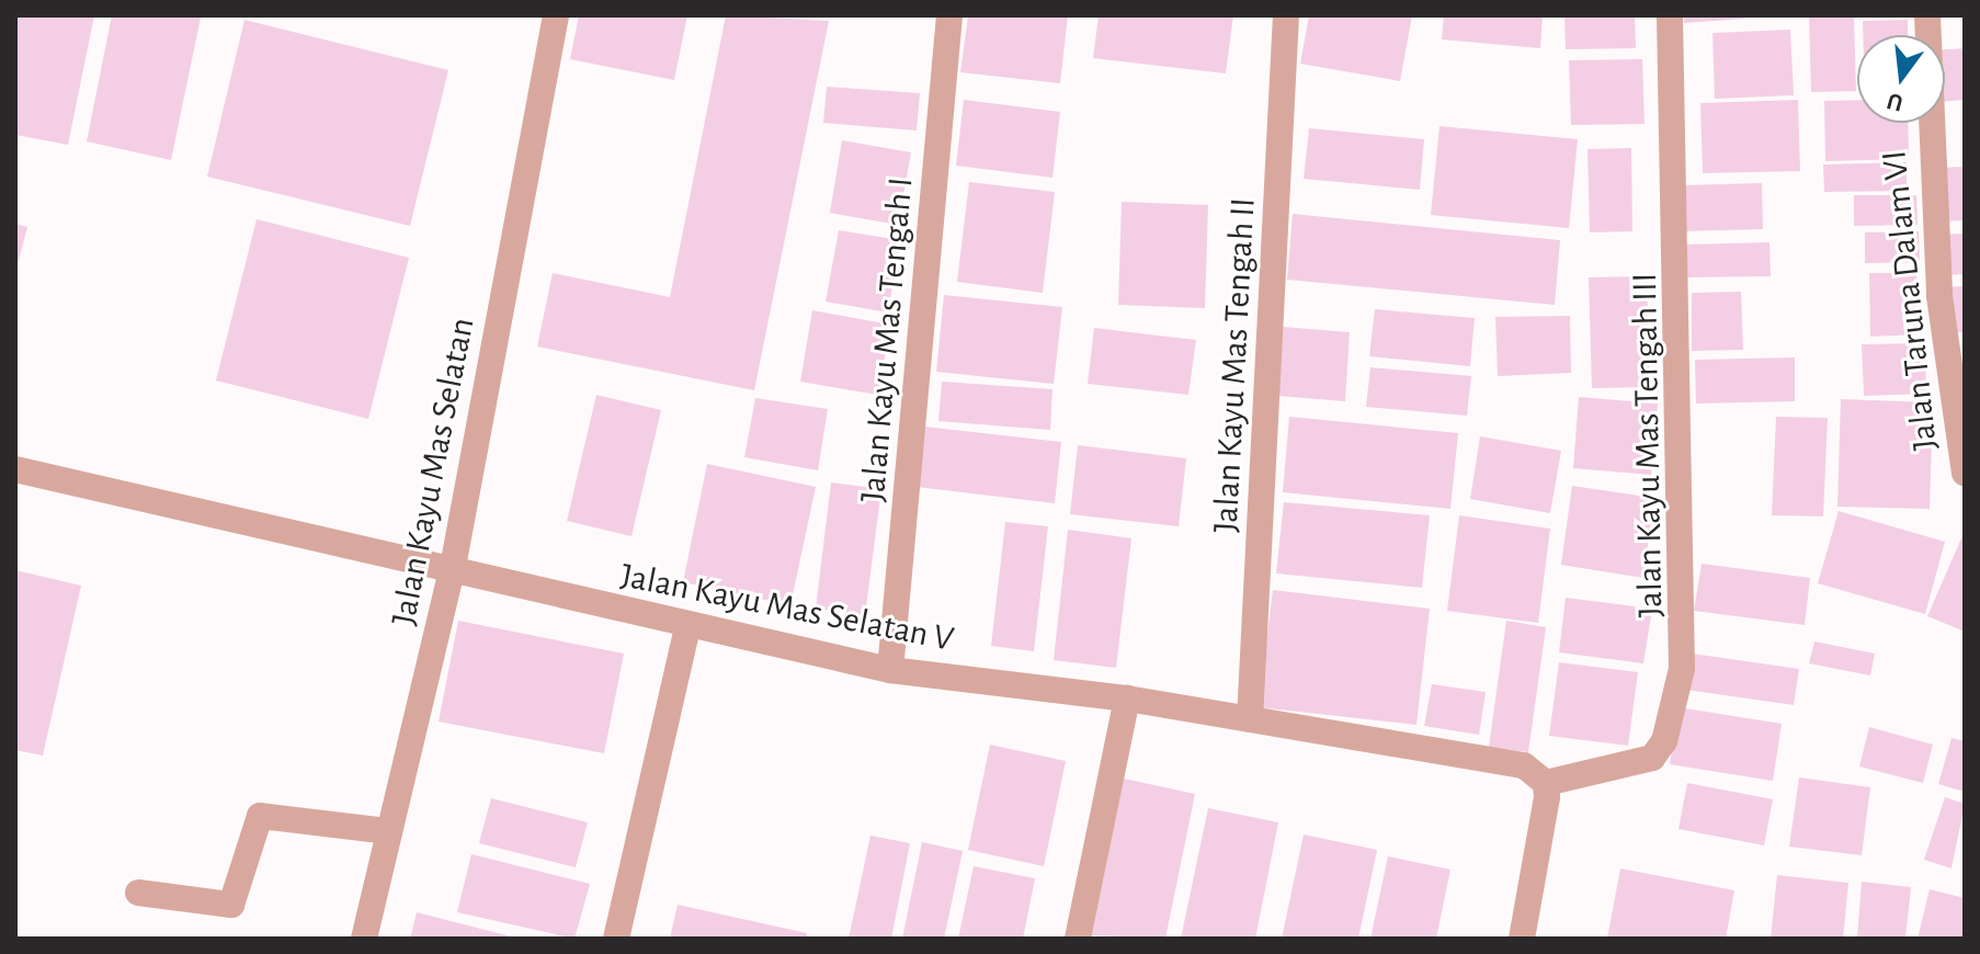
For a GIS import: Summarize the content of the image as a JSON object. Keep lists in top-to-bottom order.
{
  "streets": {
    "street": [
      "Jalan Taruna Dalam VI",
      "Jalan Kayu Mas Tengah I",
      "Jalan Kayu Mas Tengah II",
      "Jalan Kayu Mas Tengah III",
      "Jalan Kayu Mas Selatan",
      "Jalan Kayu Mas Selatan V"
    ]
  },
  "crossings": [
    ["Jalan Kayu Mas Tengah I", "Jalan Kayu Mas Selatan V"],
    ["Jalan Kayu Mas Tengah II", "Jalan Kayu Mas Selatan V"],
    ["Jalan Kayu Mas Tengah III", "Jalan Kayu Mas Selatan V"],
    ["Jalan Kayu Mas Selatan", "Jalan Kayu Mas Selatan V"]
  ],
  "north": "bottom"
}
